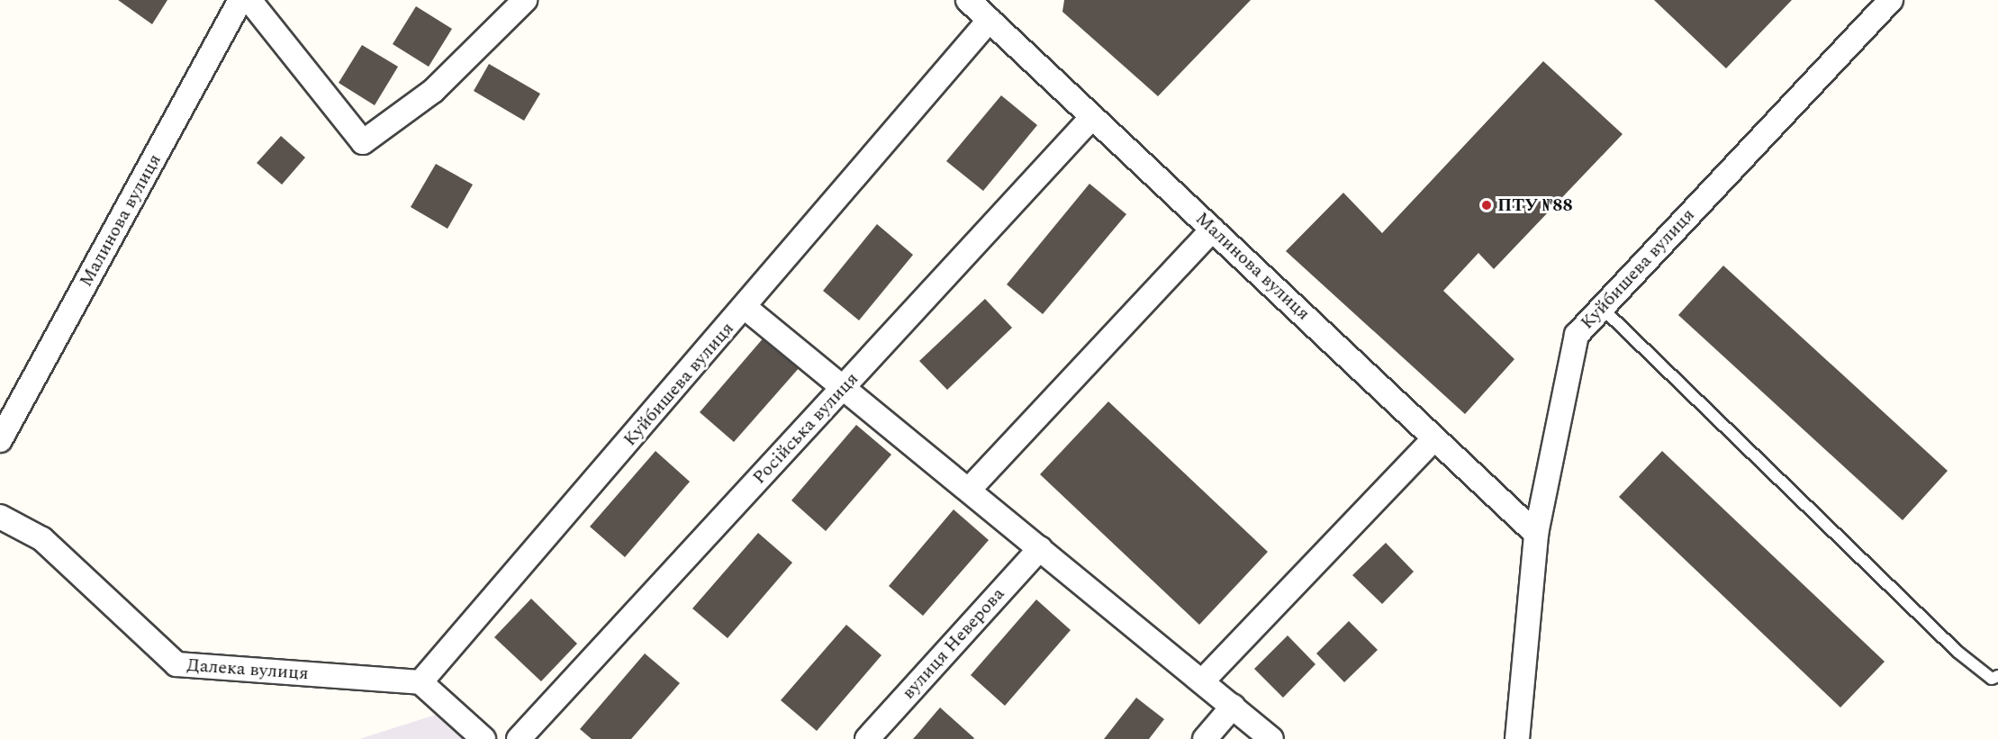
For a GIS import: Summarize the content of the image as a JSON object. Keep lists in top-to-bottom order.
{
  "streets": {
    "street": [
      "Малинова вулиця",
      "Куйбишева вулиця",
      "Російська вулиця",
      "вулиця Неверова",
      "Далека вулиця"
    ]
  },
  "crossings": [
    ["Малинова вулиця", "Куйбишева вулиця"],
    ["Малинова вулиця", "Російська вулиця"],
    ["Куйбишева вулиця", "Далека вулиця"]
  ],
  "places": ["ПТУ №88"]
}
